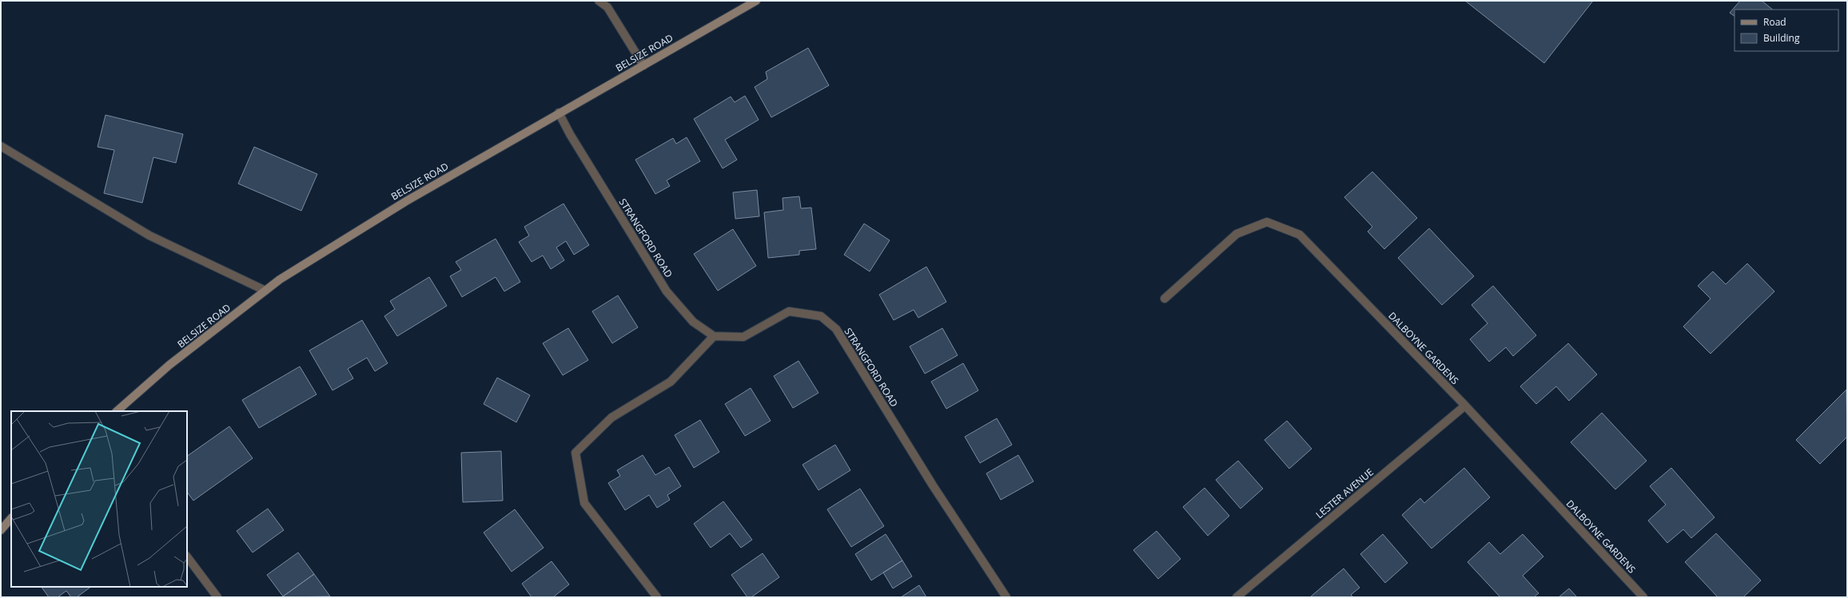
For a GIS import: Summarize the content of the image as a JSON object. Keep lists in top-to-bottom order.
{
  "streets": {
    "street": [
      "BELSIZE ROAD",
      "STRANGFORD ROAD",
      "DALBOYNE GARDENS",
      "LESTER AVENUE"
    ]
  },
  "crossings": [
    ["BELSIZE ROAD", "STRANGFORD ROAD"],
    ["DALBOYNE GARDENS", "LESTER AVENUE"]
  ],
  "legend": ["Road", "Building"]
}
